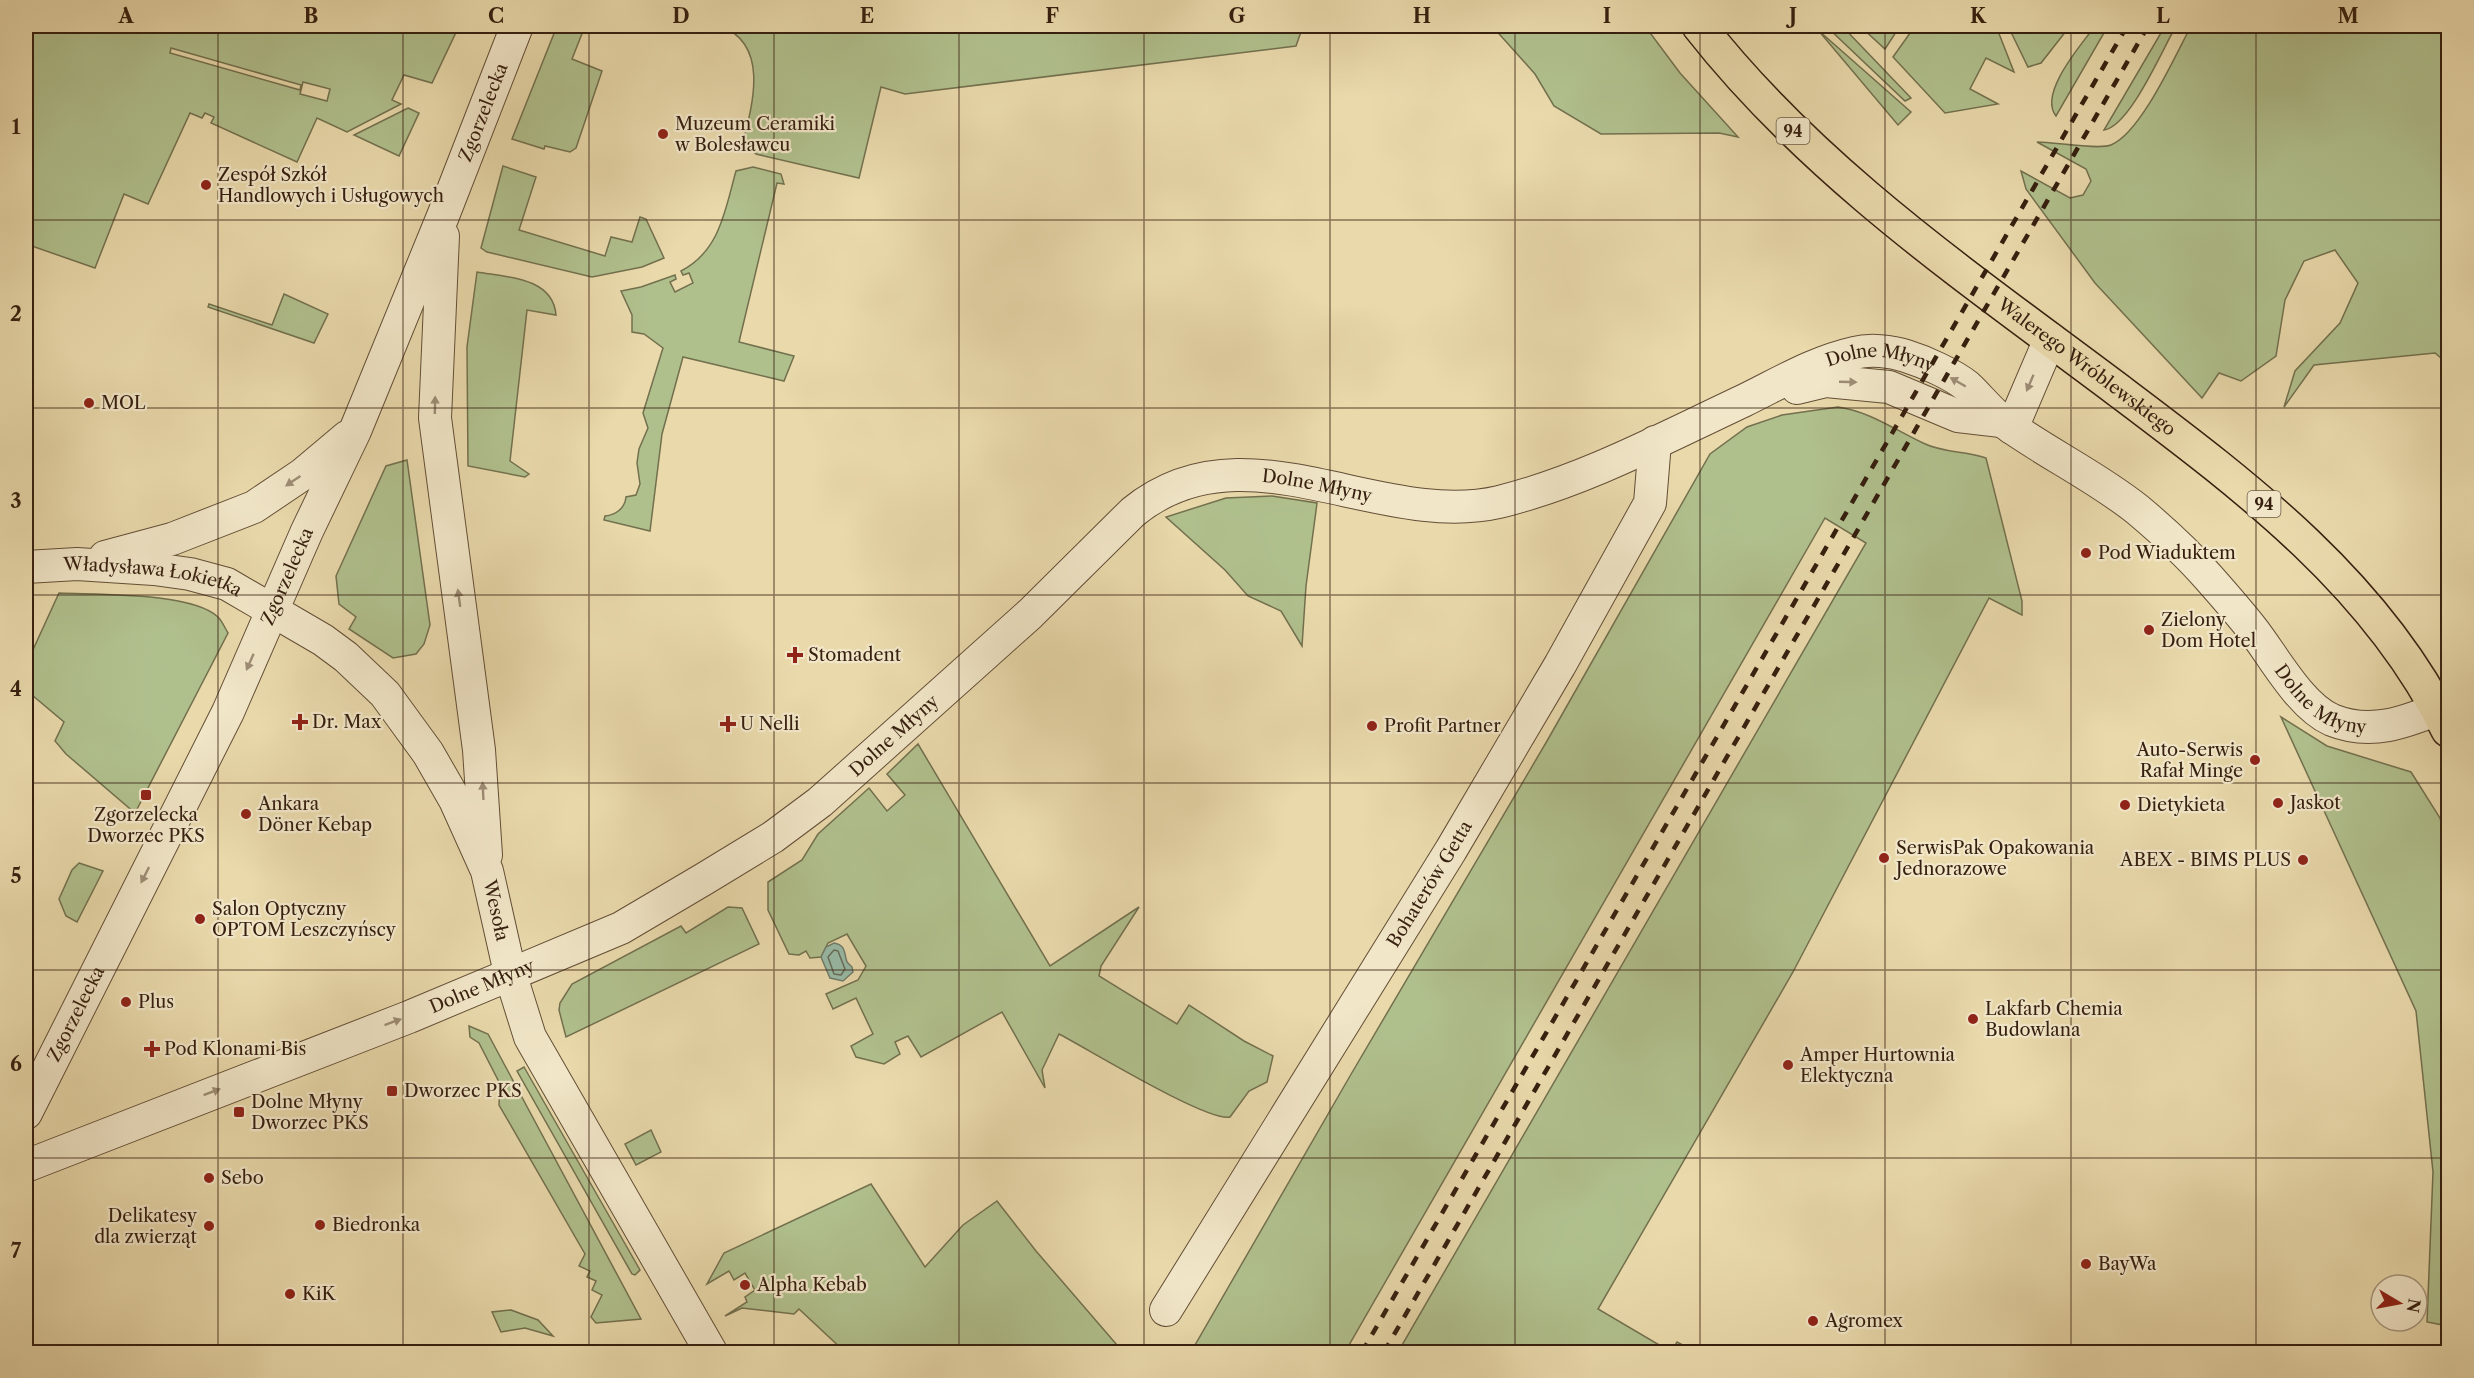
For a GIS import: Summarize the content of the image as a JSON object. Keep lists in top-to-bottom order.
{
  "streets": {
    "main road": ["94", "Walerego Wróblewskiego"],
    "street": [
      "Zgorzelecka",
      "Dolne Młyny",
      "Władysława Łokietka",
      "Bohaterów Getta",
      "Wesoła"
    ]
  },
  "crossings": [
    ["Zgorzelecka", "Władysława Łokietka"],
    ["Zgorzelecka", "Wesoła"],
    ["Walerego Wróblewskiego", "Dolne Młyny"],
    ["Dolne Młyny", "Bohaterów Getta"],
    ["Dolne Młyny", "Wesoła"],
    ["Władysława Łokietka", "Wesoła"]
  ],
  "one_way": ["Zgorzelecka"],
  "places": {
    "other": [
      "Muzeum Ceramiki w Bolesławcu",
      "Zespół Szkół Handlowych i Usługowych",
      "MOL",
      "Pod Wiaduktem",
      "Zielony Dom Hotel",
      "Profit Partner",
      "Auto-Serwis Rafał Minge",
      "Jaskot",
      "Dietykieta",
      "Ankara Döner Kebap",
      "SerwisPak Opakowania Jednorazowe",
      "ABEX - BIMS PLUS",
      "Salon Optyczny OPTOM Leszczyńscy",
      "Plus",
      "Lakfarb Chemia Budowlana",
      "Amper Hurtownia Elektyczna",
      "Sebo",
      "Biedronka",
      "Delikatesy dla zwierząt",
      "BayWa",
      "Alpha Kebab",
      "KiK",
      "Agromex"
    ],
    "health": [
      "Stomadent",
      "Dr. Max",
      "U Nelli",
      "Pod Klonami Bis"
    ],
    "transit": ["Zgorzelecka Dworzec PKS", "Dworzec PKS", "Dolne Młyny Dworzec PKS"]
  },
  "north": "right",
  "grid": {
    "columns": [
      "A",
      "B",
      "C",
      "D",
      "E",
      "F",
      "G",
      "H",
      "I",
      "J",
      "K",
      "L",
      "M"
    ],
    "rows": [
      "1",
      "2",
      "3",
      "4",
      "5",
      "6",
      "7"
    ]
  }
}
